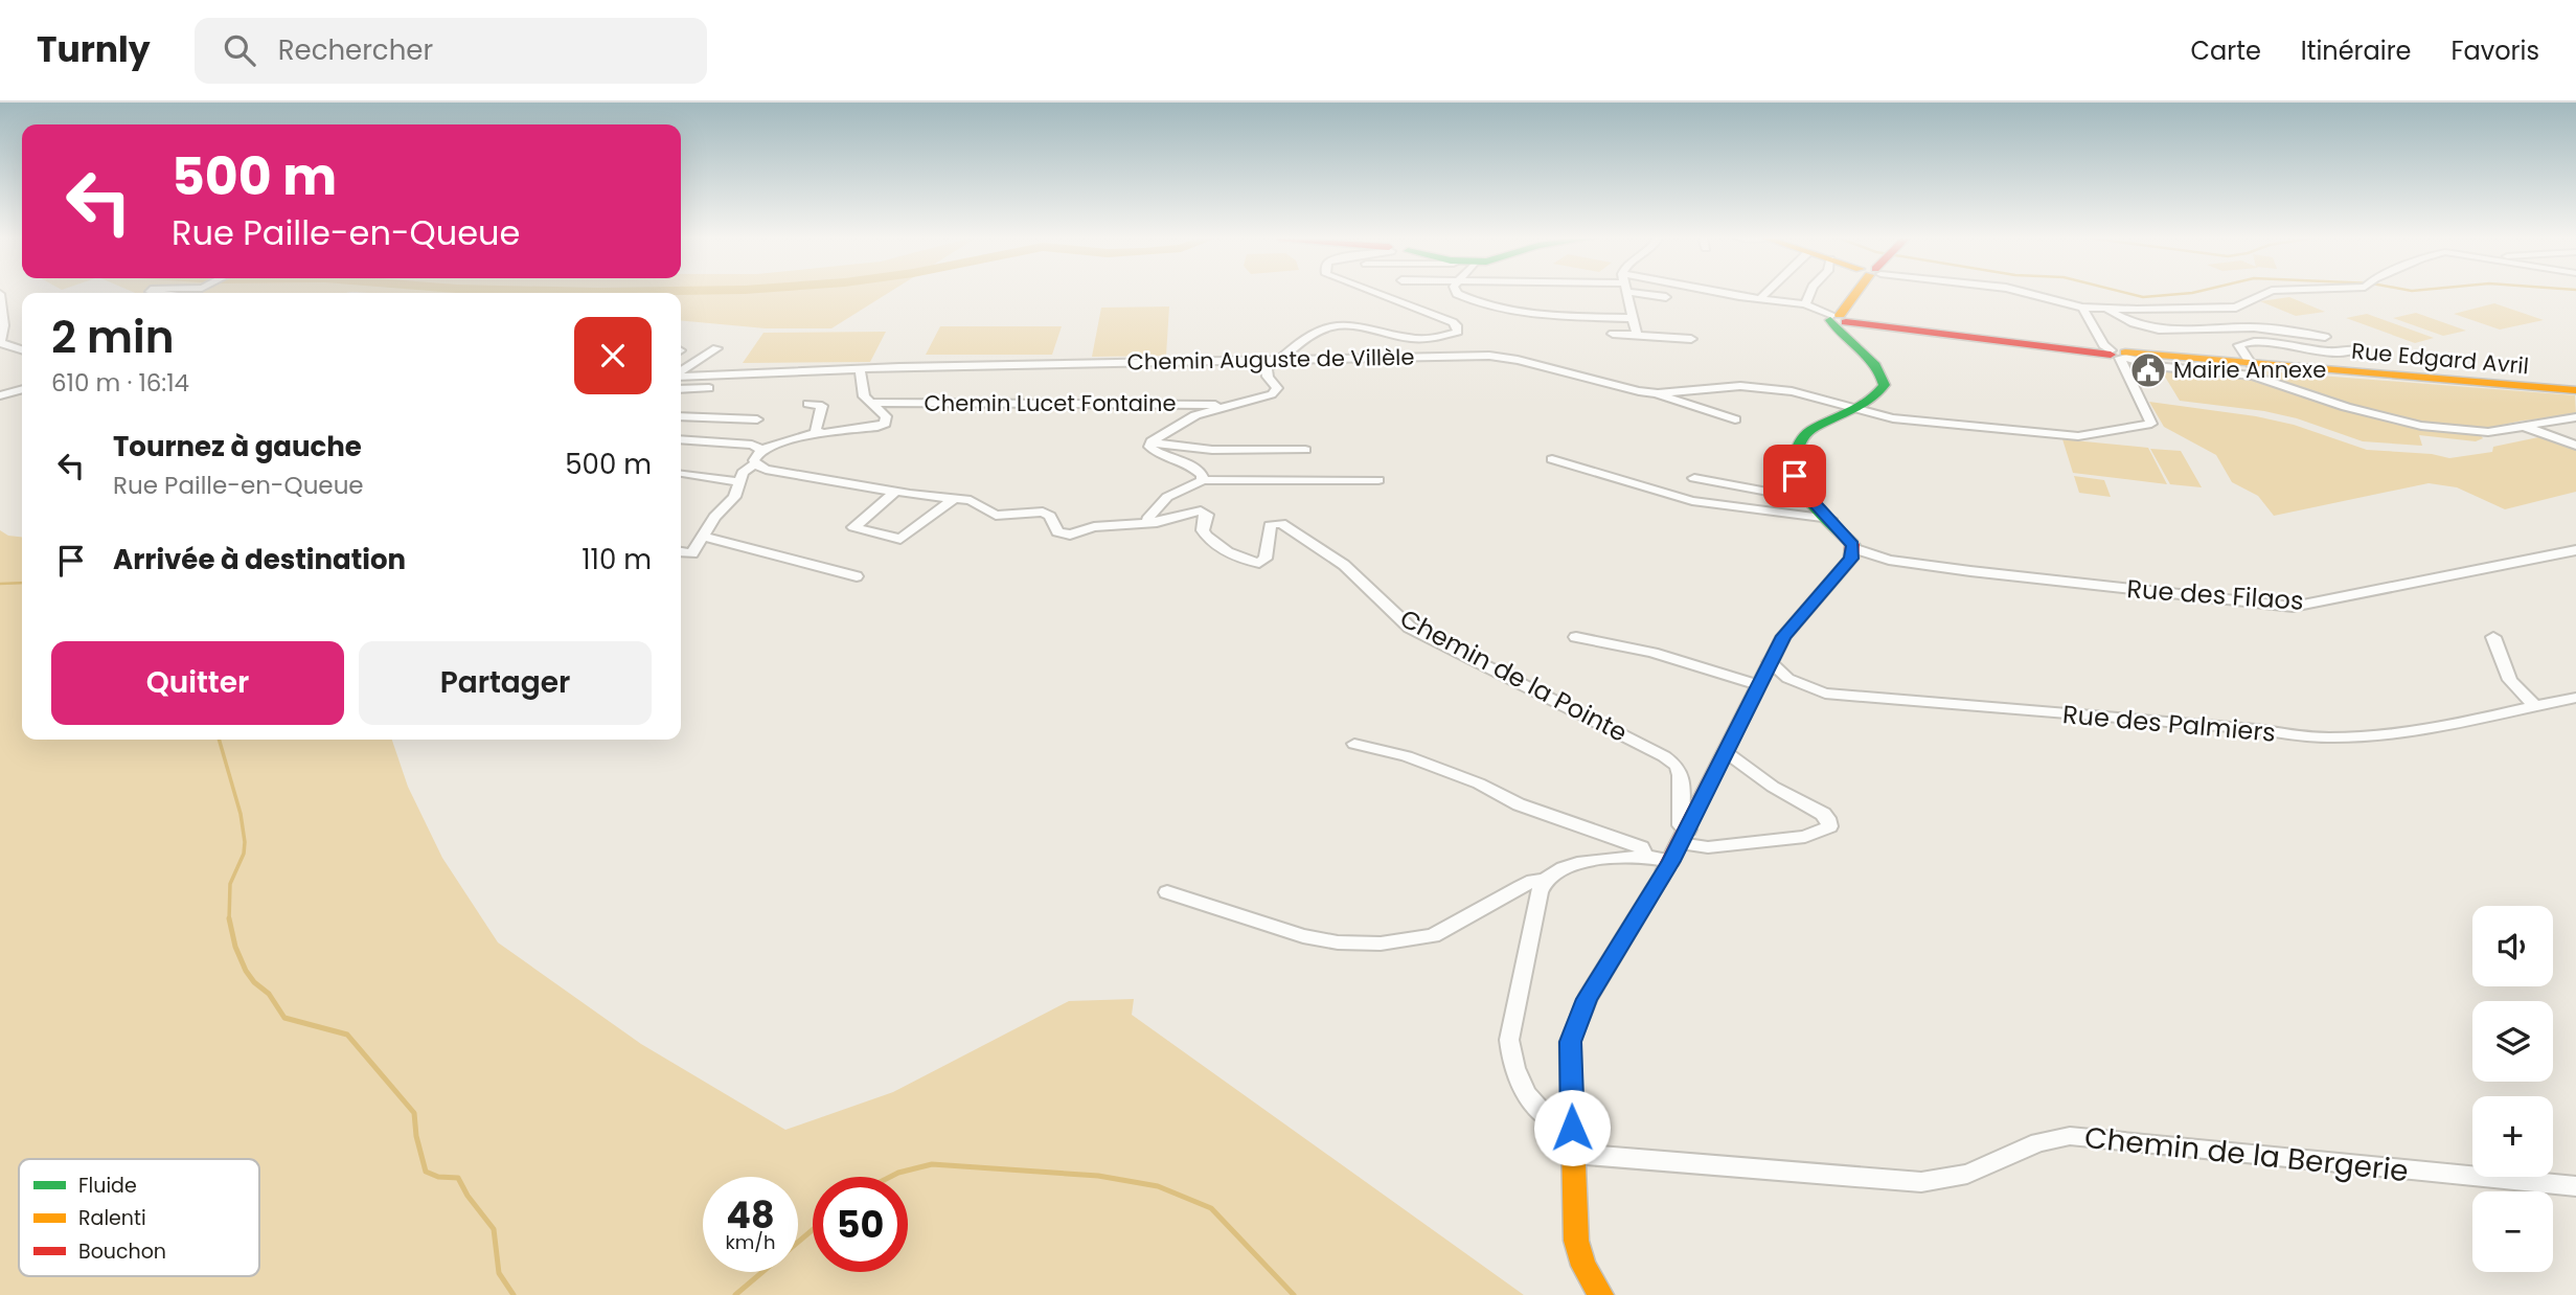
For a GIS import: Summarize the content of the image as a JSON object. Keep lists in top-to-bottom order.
{
  "streets": {
    "main road": ["Rue Edgard Avril"],
    "street": [
      "Chemin Auguste de Villèle",
      "Chemin Lucet Fontaine",
      "Rue des Filaos",
      "Chemin de la Pointe",
      "Rue des Palmiers",
      "Chemin de la Bergerie"
    ]
  },
  "crossings": [
    ["Rue Edgard Avril", "Chemin Auguste de Villèle"]
  ],
  "places": {
    "public building": ["Mairie Annexe"]
  },
  "legend": ["Fluide", "Ralenti", "Bouchon"],
  "page": {
    "header": "Turnly",
    "search": "Rechercher",
    "nav": ["Carte", "Itinéraire", "Favoris"],
    "turn": ["500 m", "Rue Paille-en-Queue"],
    "heading": ["2 min", "610 m · 16:14"],
    "list": [
      {
        "name": "Tournez à gauche",
        "note": "Rue Paille-en-Queue",
        "value": "500 m"
      },
      {
        "name": "Arrivée à destination",
        "value": "110 m"
      }
    ],
    "buttons": ["Quitter", "Partager"],
    "map_buttons": ["+", "−"],
    "speed": "48 km/h",
    "limit": "50"
  }
}
